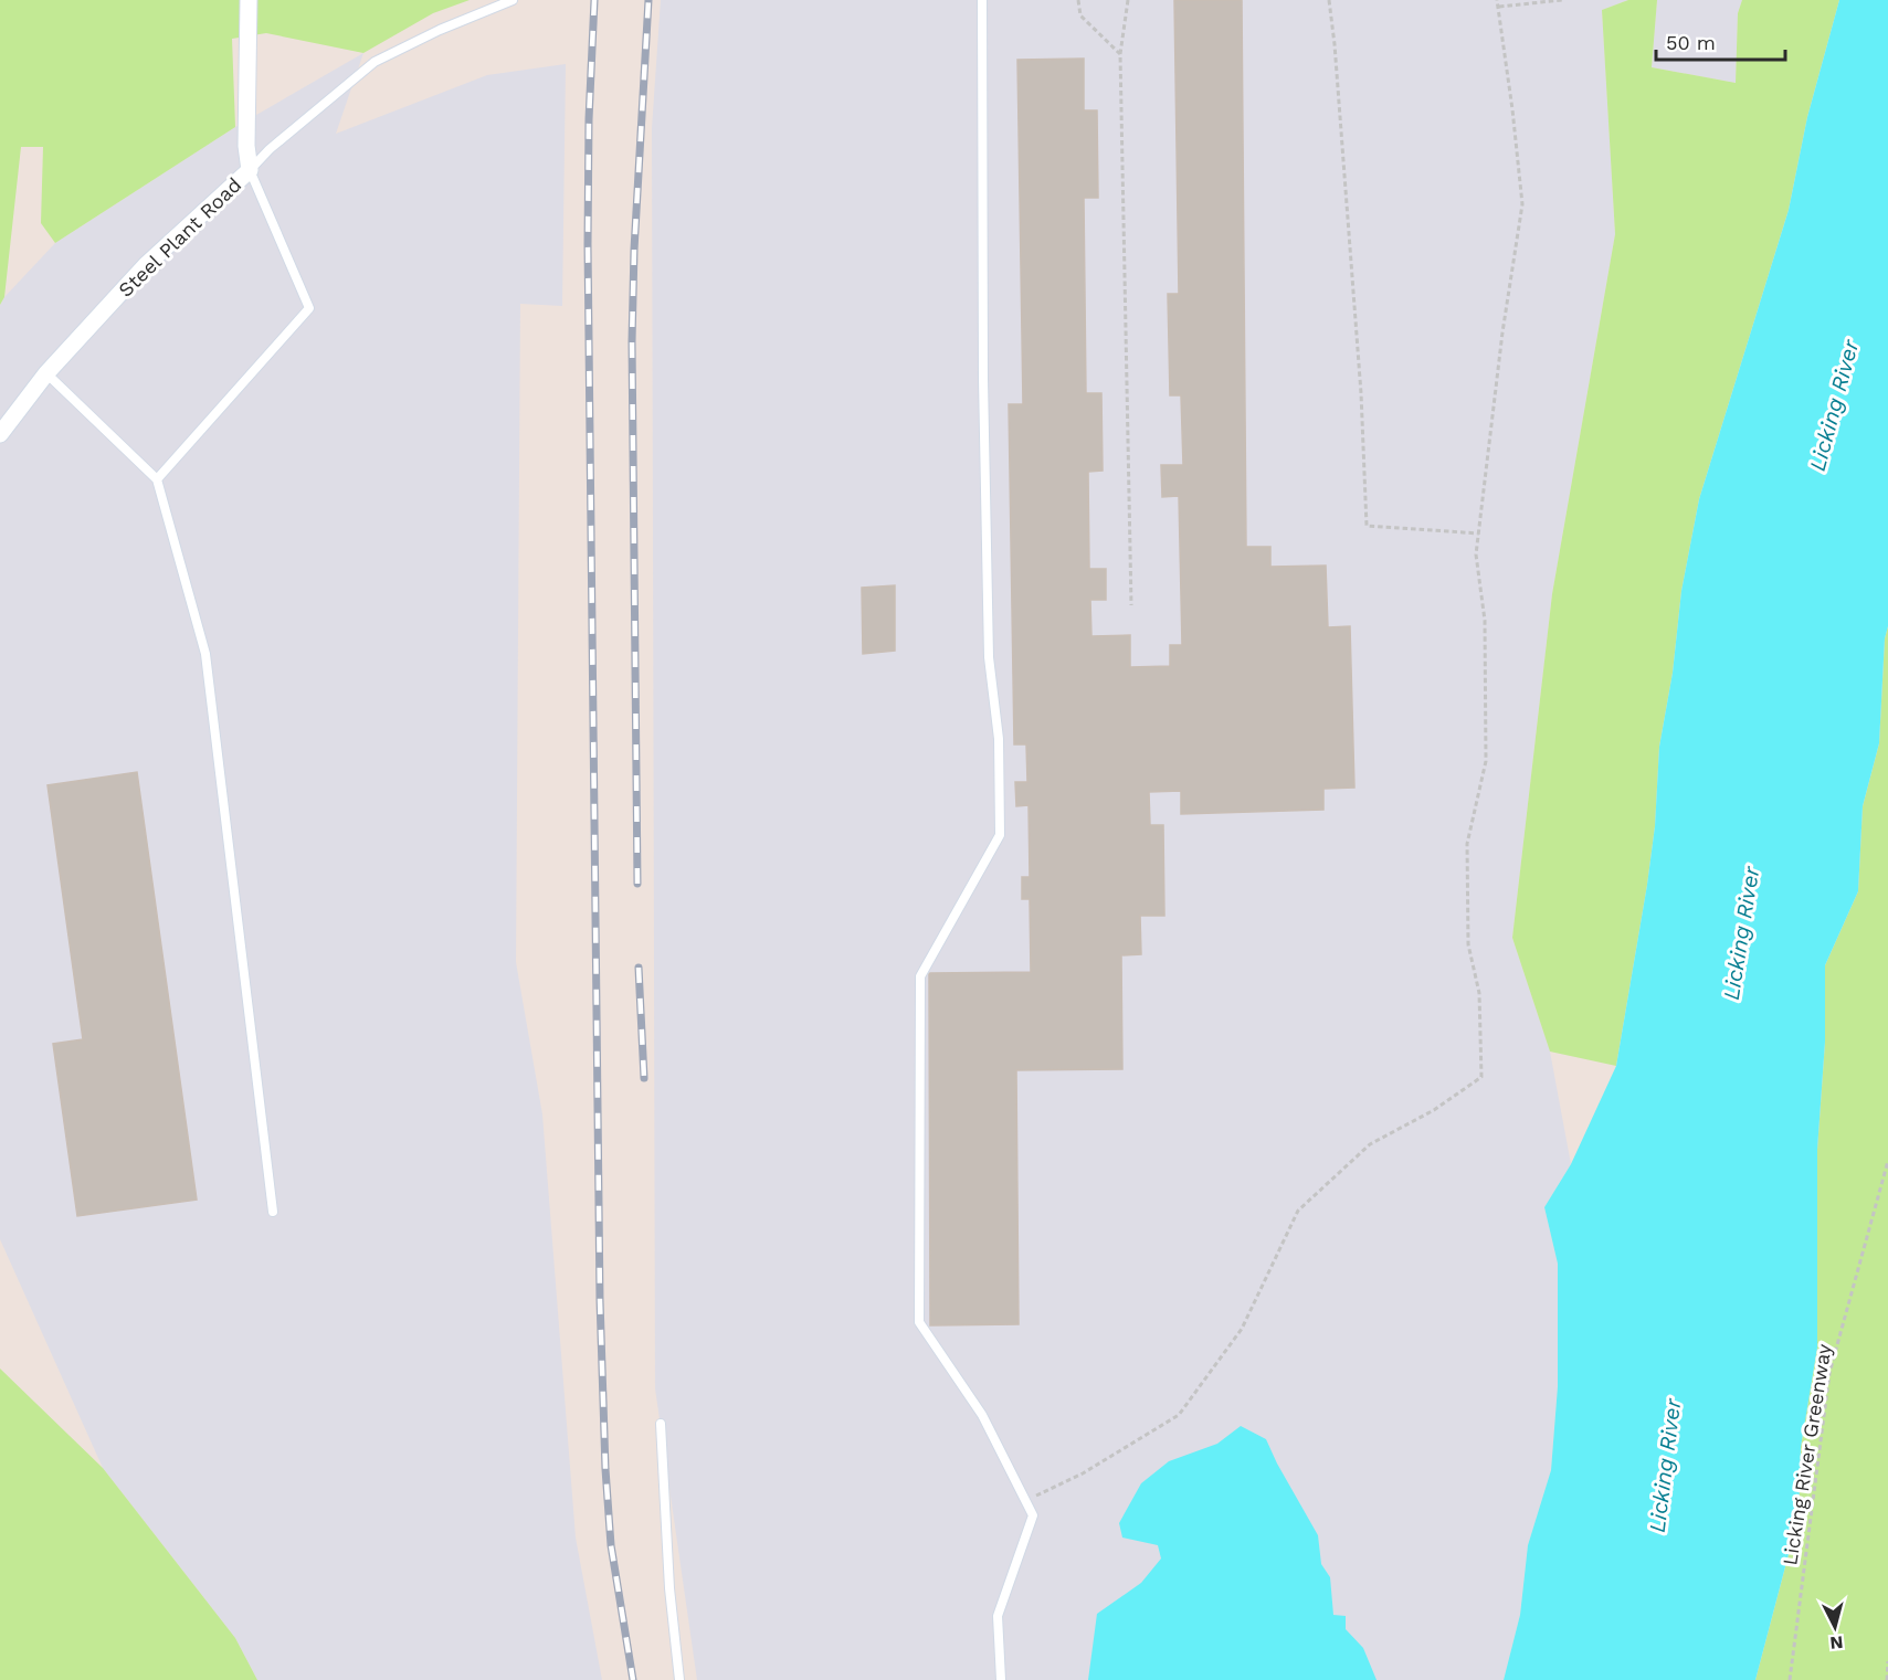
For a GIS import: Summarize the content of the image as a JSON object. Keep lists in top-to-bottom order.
{
  "streets": {
    "street": ["Steel Plant Road"],
    "path": ["Licking River Greenway"]
  },
  "water": ["Licking River"],
  "scale_bar": "50 m",
  "north": "bottom"
}
